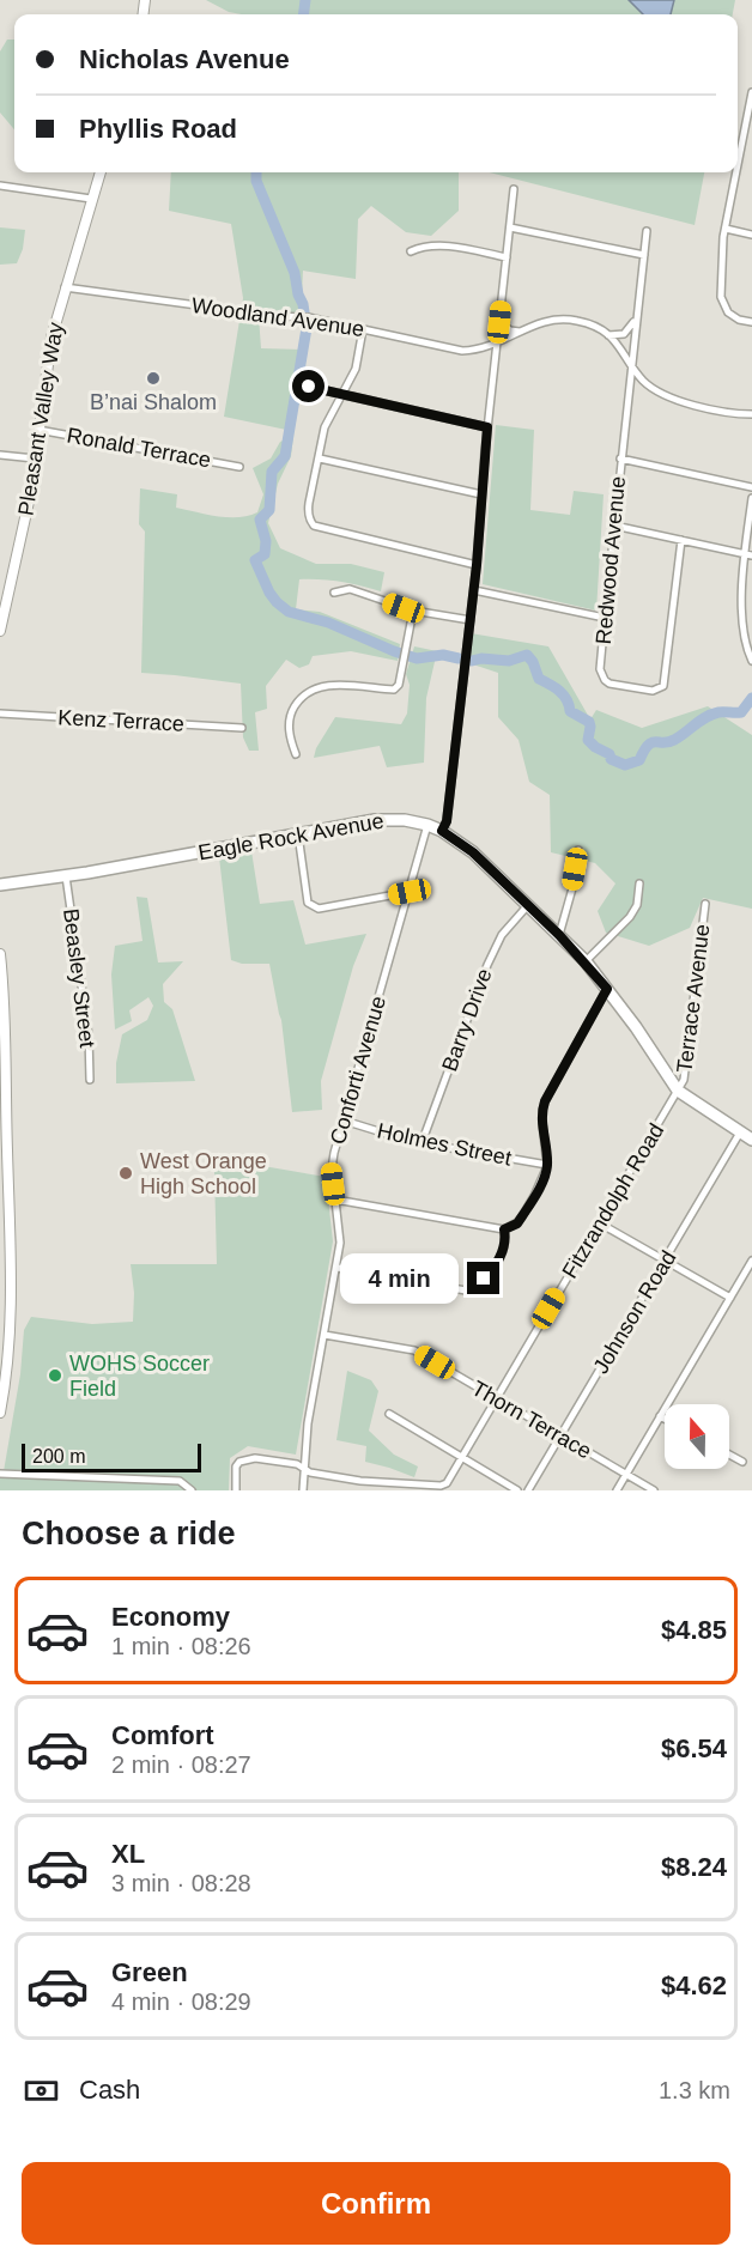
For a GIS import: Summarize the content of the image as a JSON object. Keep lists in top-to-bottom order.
{
  "streets": {
    "main road": ["Pleasant Valley Way", "Eagle Rock Avenue"],
    "street": [
      "Woodland Avenue",
      "Ronald Terrace",
      "Redwood Avenue",
      "Kenz Terrace",
      "Beasley Street",
      "Terrace Avenue",
      "Barry Drive",
      "Conforti Avenue",
      "Holmes Street",
      "Fitzrandolph Road",
      "Johnson Road",
      "Thorn Terrace"
    ]
  },
  "crossings": [
    ["Woodland Avenue", "Pleasant Valley Way"],
    ["Pleasant Valley Way", "Ronald Terrace"],
    ["Eagle Rock Avenue", "Beasley Street"],
    ["Eagle Rock Avenue", "Terrace Avenue"],
    ["Eagle Rock Avenue", "Barry Drive"],
    ["Eagle Rock Avenue", "Conforti Avenue"],
    ["Eagle Rock Avenue", "Fitzrandolph Road"],
    ["Eagle Rock Avenue", "Johnson Road"],
    ["Terrace Avenue", "Fitzrandolph Road"],
    ["Barry Drive", "Holmes Street"],
    ["Conforti Avenue", "Holmes Street"],
    ["Conforti Avenue", "Fitzrandolph Road"],
    ["Conforti Avenue", "Thorn Terrace"],
    ["Fitzrandolph Road", "Thorn Terrace"],
    ["Johnson Road", "Thorn Terrace"]
  ],
  "places": ["B’nai Shalom", "West Orange High School", "WOHS Soccer Field"],
  "scale_bar": "200 m",
  "north": "top",
  "page": {
    "banner": ["Nicholas Avenue", "Phyllis Road"],
    "bubble": "4 min",
    "scale": "200 m",
    "heading": "Choose a ride",
    "list": [
      {
        "name": "Economy",
        "note": "1 min · 08:26",
        "value": "$4.85"
      },
      {
        "name": "Comfort",
        "note": "2 min · 08:27",
        "value": "$6.54"
      },
      {
        "name": "XL",
        "note": "3 min · 08:28",
        "value": "$8.24"
      },
      {
        "name": "Green",
        "note": "4 min · 08:29",
        "value": "$4.62"
      }
    ],
    "pay": ["Cash", "1.3 km"],
    "buttons": "Confirm"
  }
}
